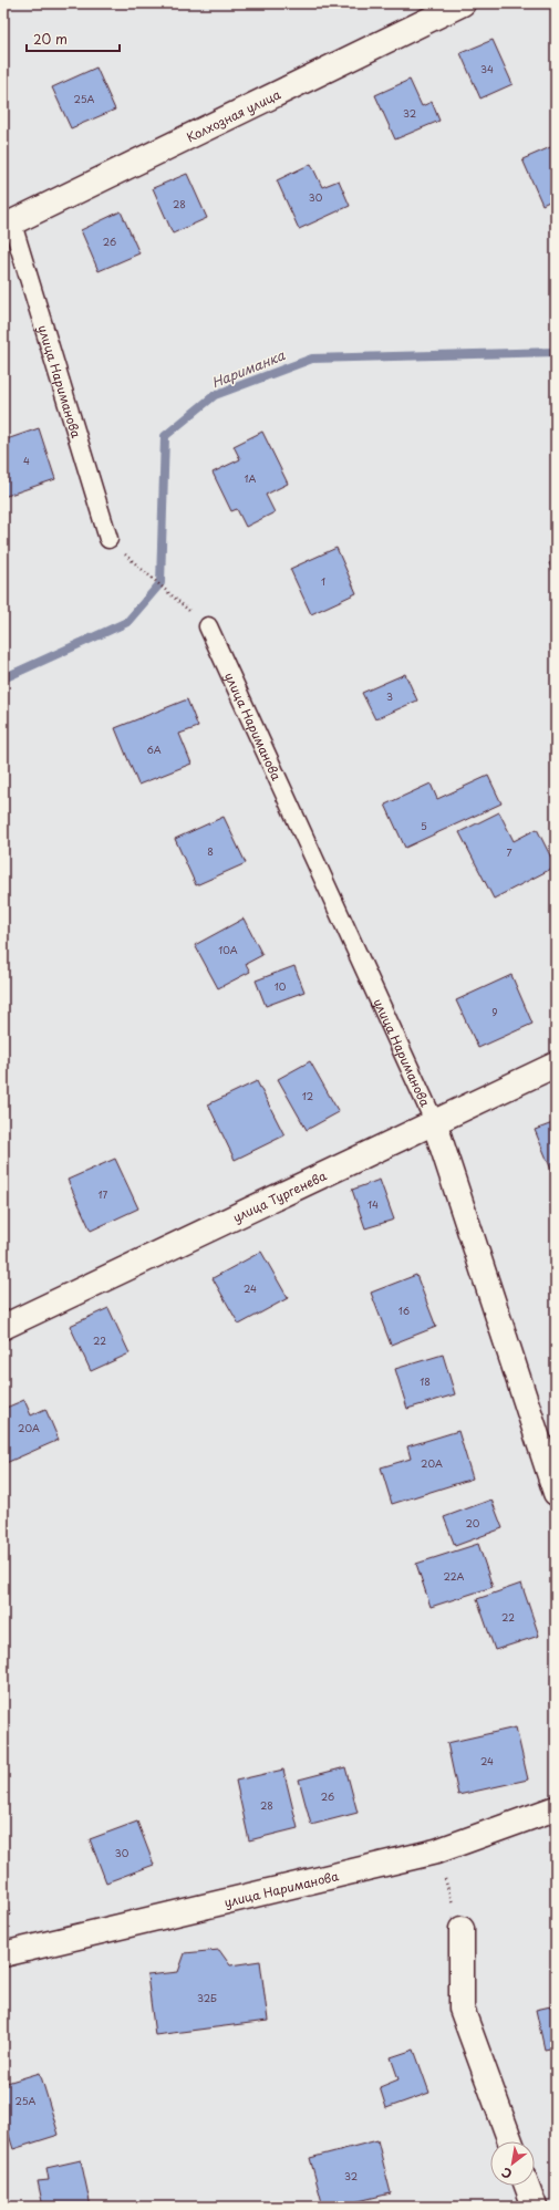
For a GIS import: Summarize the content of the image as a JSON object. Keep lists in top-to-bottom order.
{
  "streets": {
    "street": ["Колхозная улица", "улица Нариманова", "улица Тургенева"]
  },
  "crossings": [
    ["Колхозная улица", "улица Нариманова"],
    ["улица Нариманова", "улица Тургенева"]
  ],
  "water": ["Нариманка"],
  "house_numbers": [
    "34",
    "25А",
    "32",
    "30",
    "28",
    "26",
    "4",
    "1А",
    "1",
    "3",
    "6А",
    "5",
    "8",
    "7",
    "10А",
    "10",
    "9",
    "12",
    "17",
    "14",
    "24",
    "16",
    "22",
    "18",
    "20А",
    "20А",
    "20",
    "22А",
    "22",
    "24",
    "26",
    "28",
    "30",
    "32Б",
    "25А",
    "32"
  ],
  "scale_bar": "20 m",
  "north": "bottom left"
}
